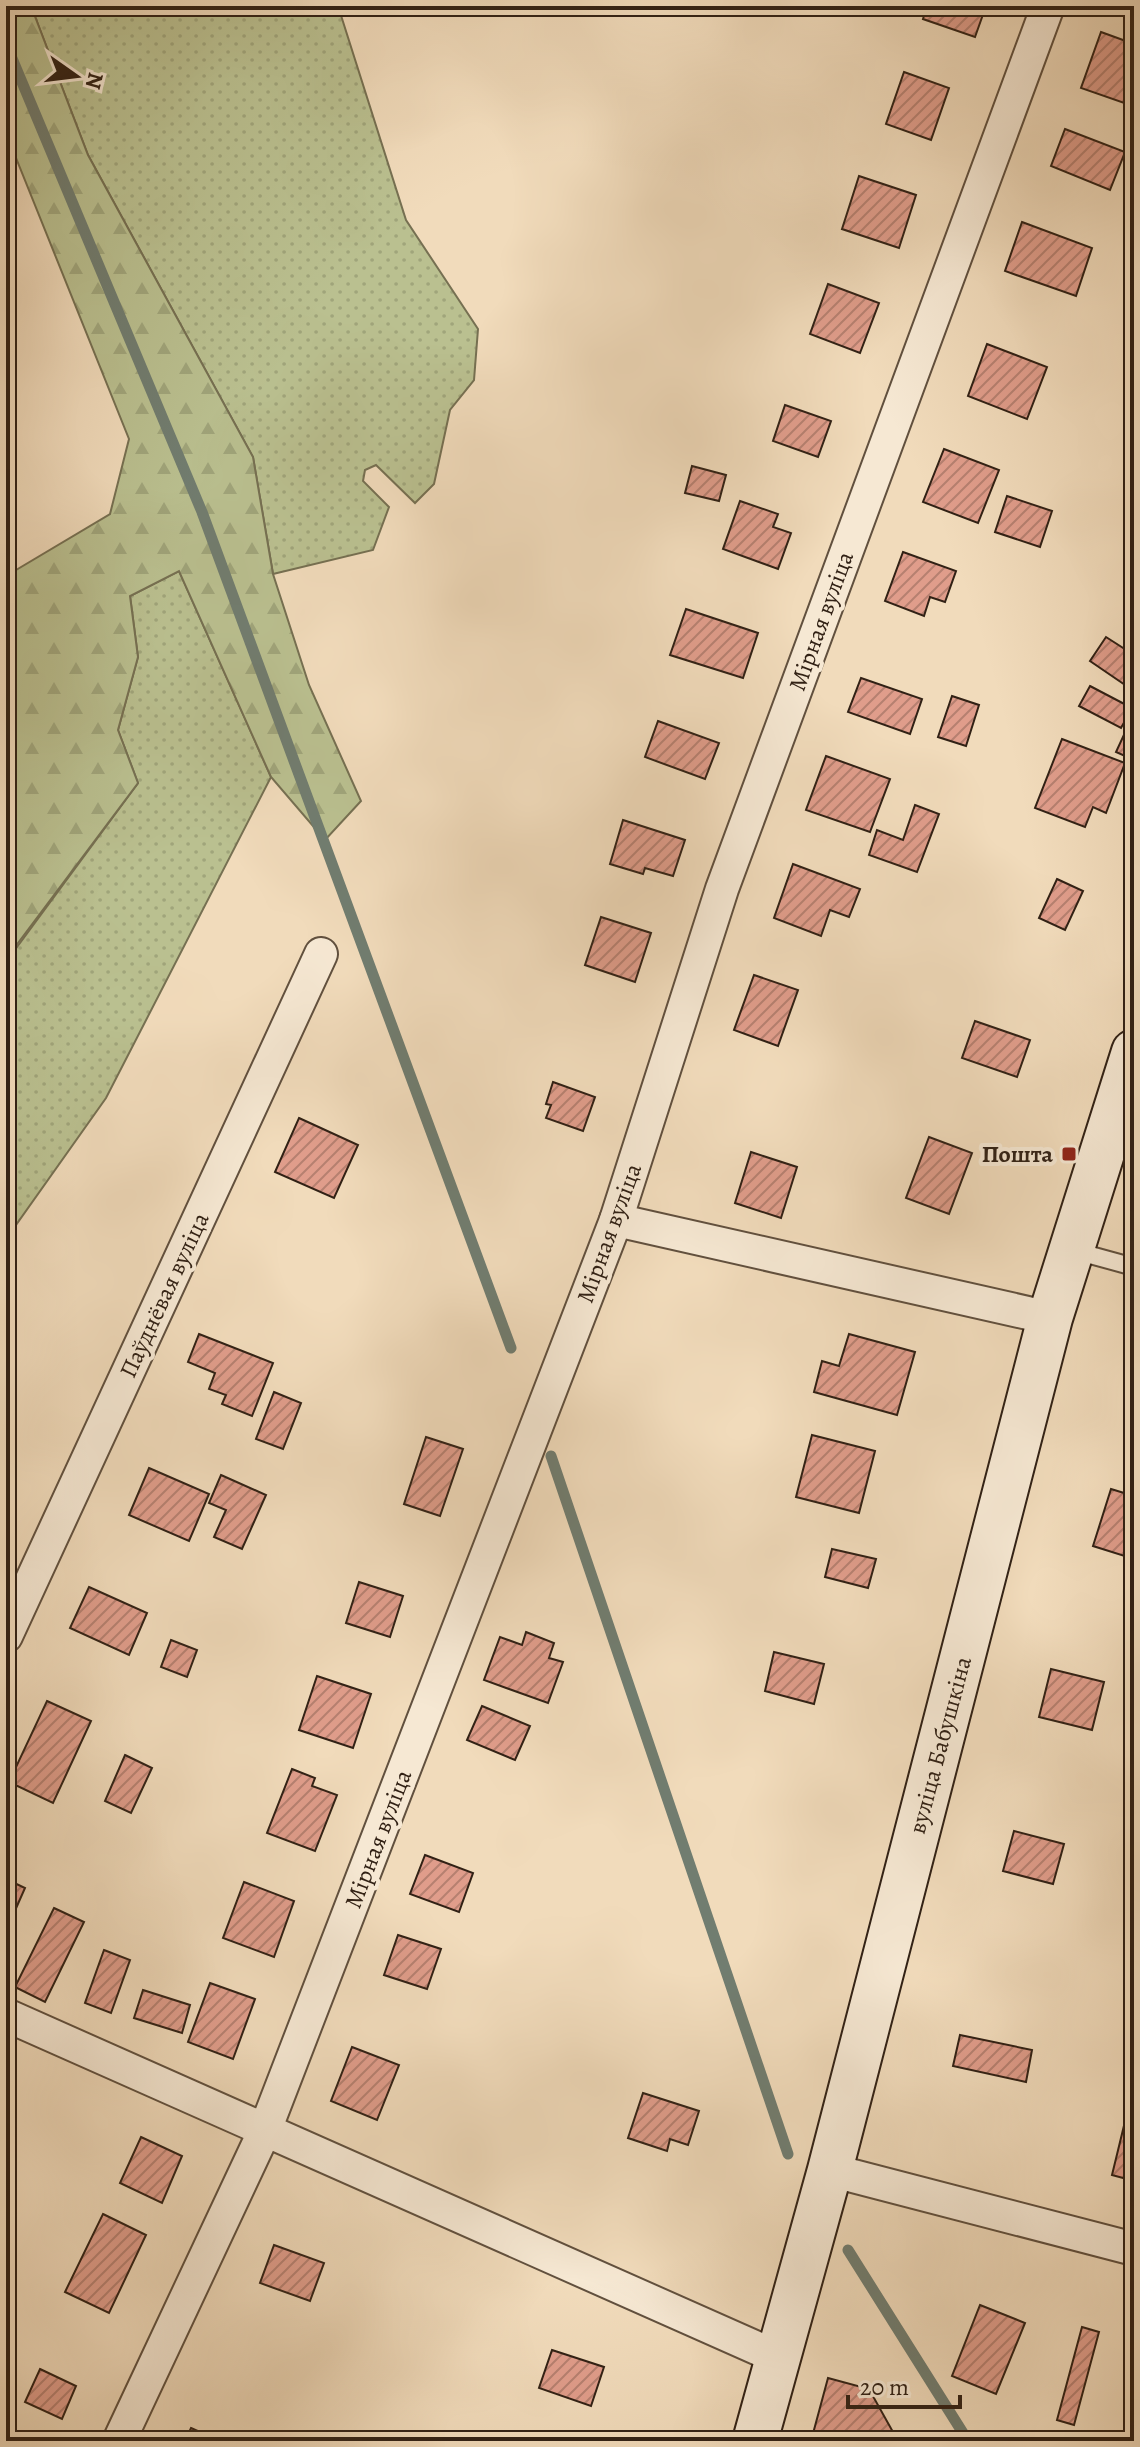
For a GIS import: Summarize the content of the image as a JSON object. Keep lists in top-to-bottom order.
{
  "streets": {
    "street": ["Мірная вуліца", "Паўднёвая вуліца", "вуліца Бабушкіна"]
  },
  "places": {
    "transit": ["Пошта"]
  },
  "scale_bar": "20 m",
  "north": "right"
}
